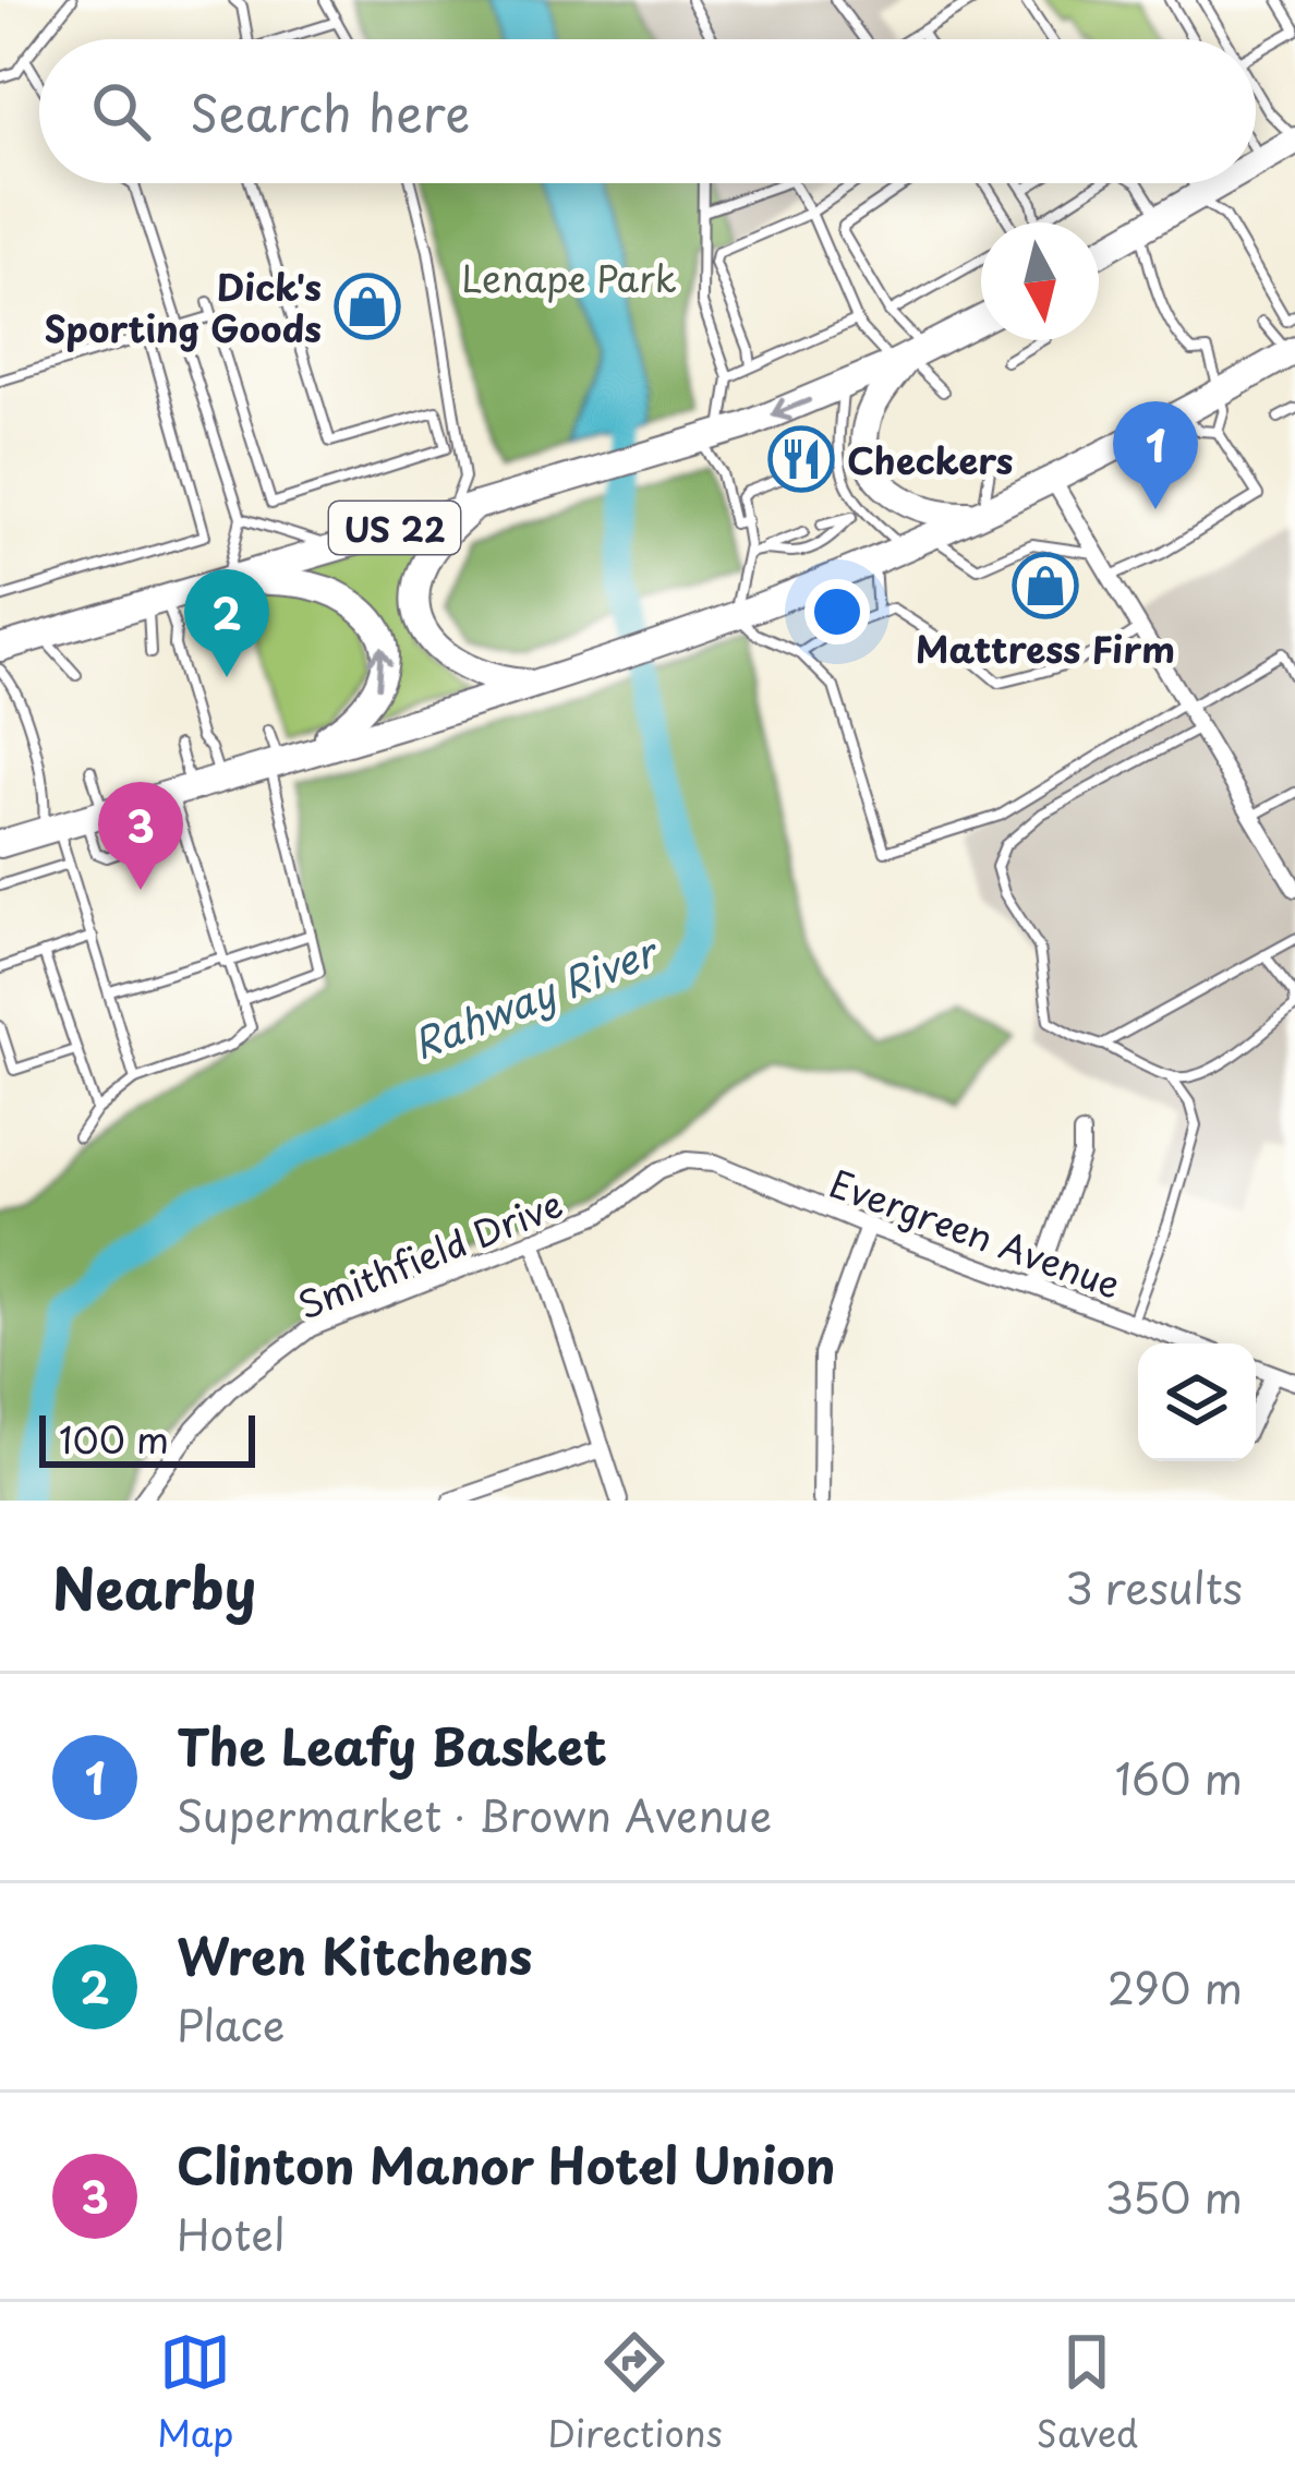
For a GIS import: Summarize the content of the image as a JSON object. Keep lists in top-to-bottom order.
{
  "streets": {
    "highway": ["US 22"],
    "street": ["Evergreen Avenue", "Smithfield Drive"]
  },
  "crossings": [
    ["Evergreen Avenue", "Smithfield Drive"]
  ],
  "water": ["Rahway River"],
  "parks": ["Lenape Park"],
  "places": {
    "shop": ["Dick's Sporting Goods", "Mattress Firm"],
    "restaurant": ["Checkers"]
  },
  "scale_bar": "100 m",
  "north": "bottom",
  "page": {
    "search": "Search here",
    "pins": ["1", "2", "3"],
    "scale": "100 m",
    "heading": ["Nearby", "3 results"],
    "list": [
      {
        "mark": "1",
        "name": "The Leafy Basket",
        "note": "Supermarket · Brown Avenue",
        "value": "160 m"
      },
      {
        "mark": "2",
        "name": "Wren Kitchens",
        "note": "Place",
        "value": "290 m"
      },
      {
        "mark": "3",
        "name": "Clinton Manor Hotel Union",
        "note": "Hotel",
        "value": "350 m"
      }
    ],
    "nav": ["Map", "Directions", "Saved"]
  }
}
